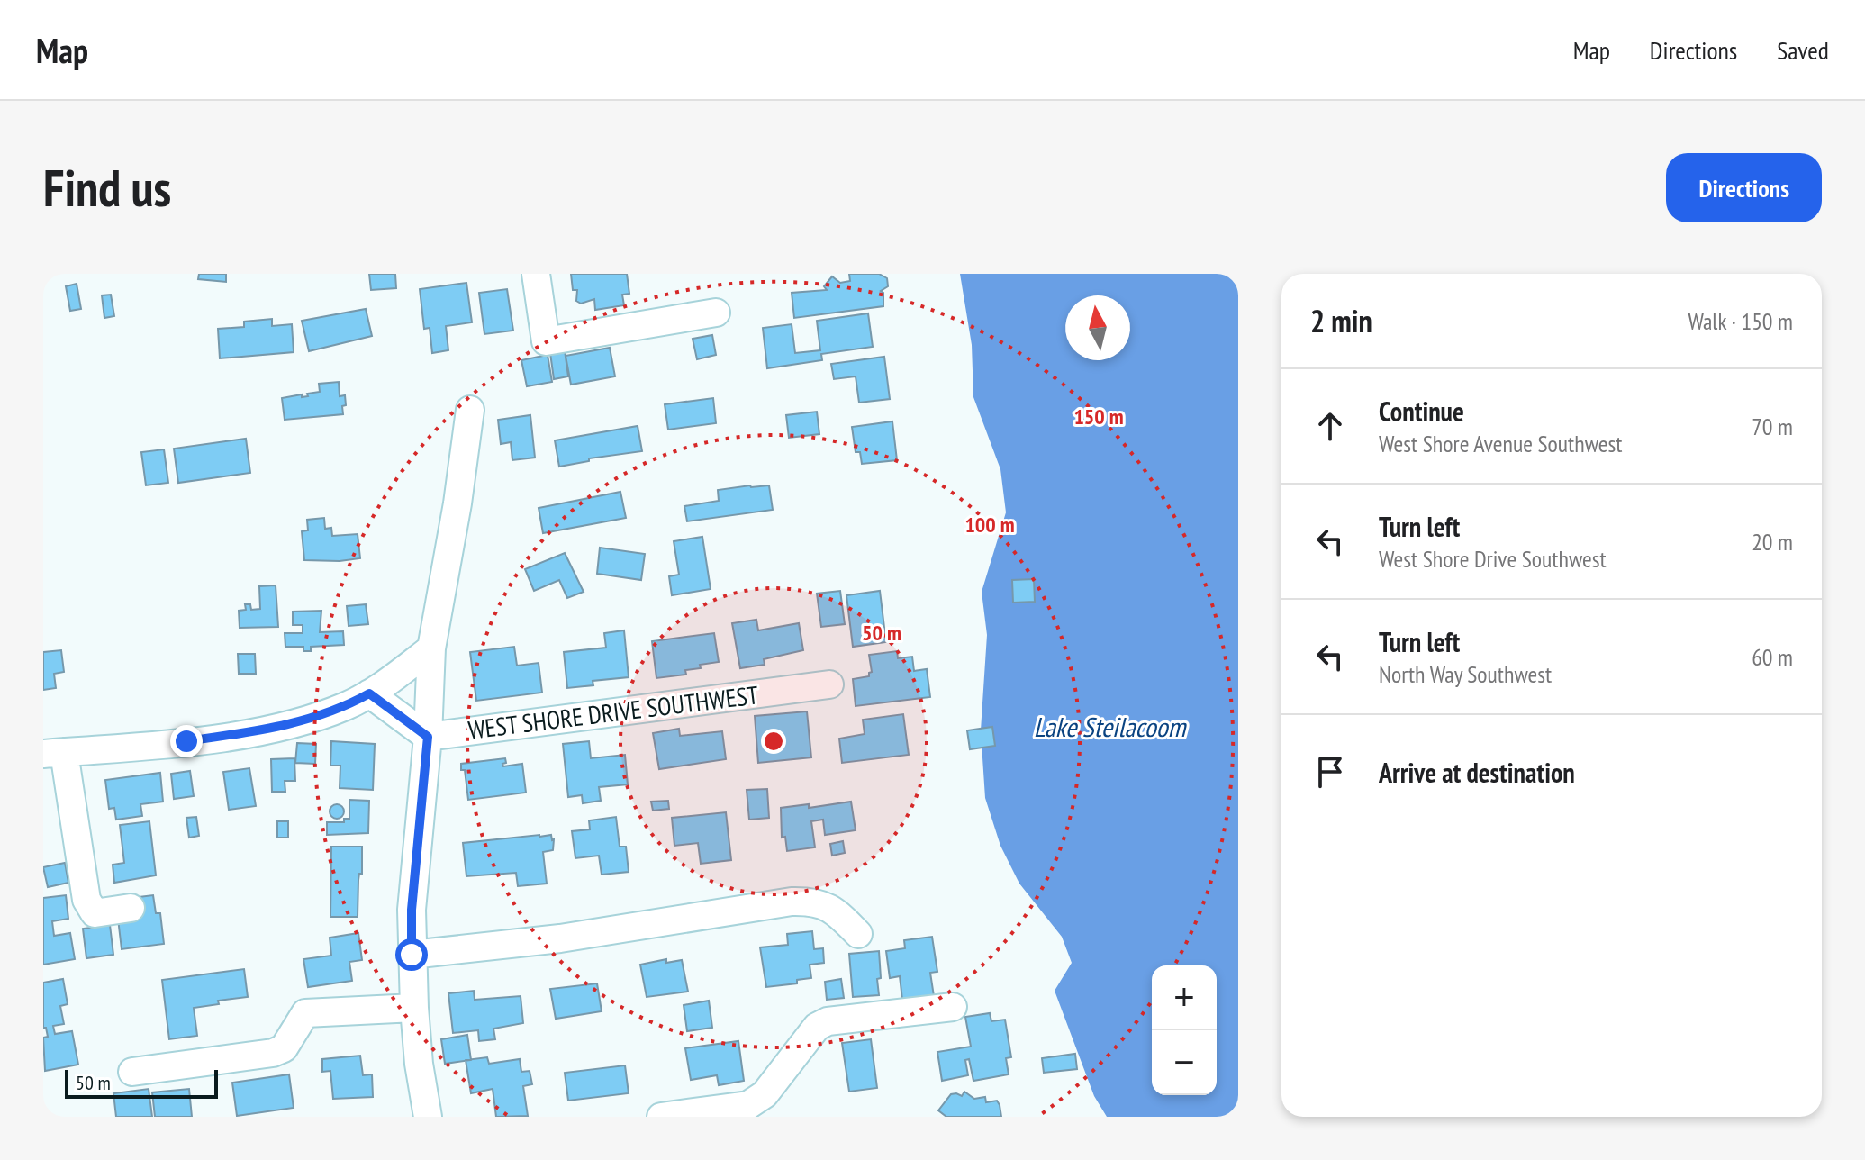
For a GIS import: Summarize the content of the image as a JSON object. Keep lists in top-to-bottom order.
{
  "streets": {
    "street": ["WEST SHORE DRIVE SOUTHWEST"]
  },
  "water": ["Lake Steilacoom"],
  "scale_bar": "50 m",
  "north": "top",
  "page": {
    "header": "Map",
    "nav": ["Map", "Directions", "Saved"],
    "buttons": "Directions",
    "title": "Find us",
    "heading": ["2 min", "Walk · 150 m"],
    "list": [
      ["Continue", "West Shore Avenue Southwest", "70 m"],
      ["Turn left", "West Shore Drive Southwest", "20 m"],
      ["Turn left", "North Way Southwest", "60 m"],
      "Arrive at destination"
    ],
    "map_buttons": ["+", "−"],
    "scale": "50 m"
  },
  "rings": ["150 m", "100 m", "50 m"]
}
